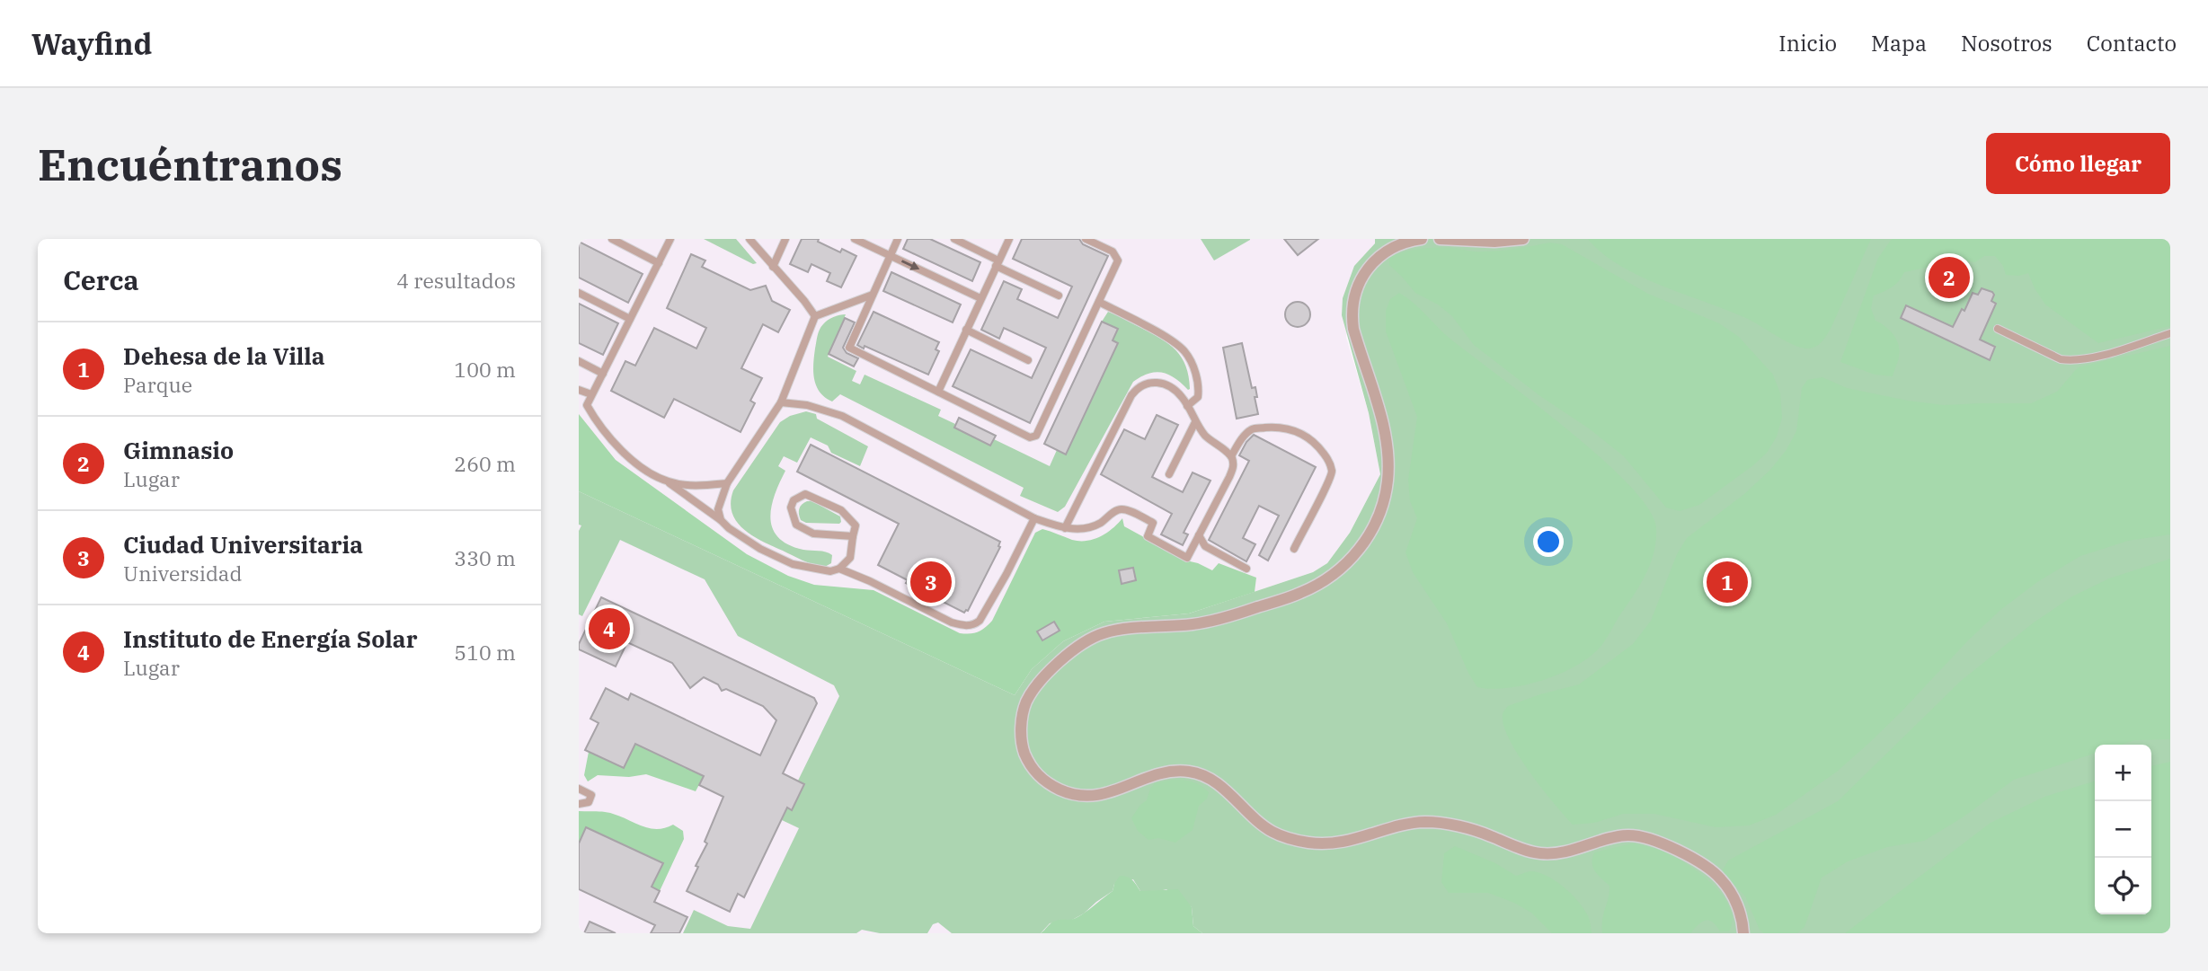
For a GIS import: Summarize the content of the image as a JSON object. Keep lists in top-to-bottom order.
{
  "page": {
    "header": "Wayfind",
    "nav": [
      "Inicio",
      "Mapa",
      "Nosotros",
      "Contacto"
    ],
    "buttons": "Cómo llegar",
    "title": "Encuéntranos",
    "heading": ["Cerca", "4 resultados"],
    "pins": [
      "2",
      "1",
      "3",
      "4"
    ],
    "list": [
      {
        "mark": "1",
        "name": "Dehesa de la Villa",
        "note": "Parque",
        "value": "100 m"
      },
      {
        "mark": "2",
        "name": "Gimnasio",
        "note": "Lugar",
        "value": "260 m"
      },
      {
        "mark": "3",
        "name": "Ciudad Universitaria",
        "note": "Universidad",
        "value": "330 m"
      },
      {
        "mark": "4",
        "name": "Instituto de Energía Solar",
        "note": "Lugar",
        "value": "510 m"
      }
    ],
    "map_buttons": ["+", "−"]
  }
}
